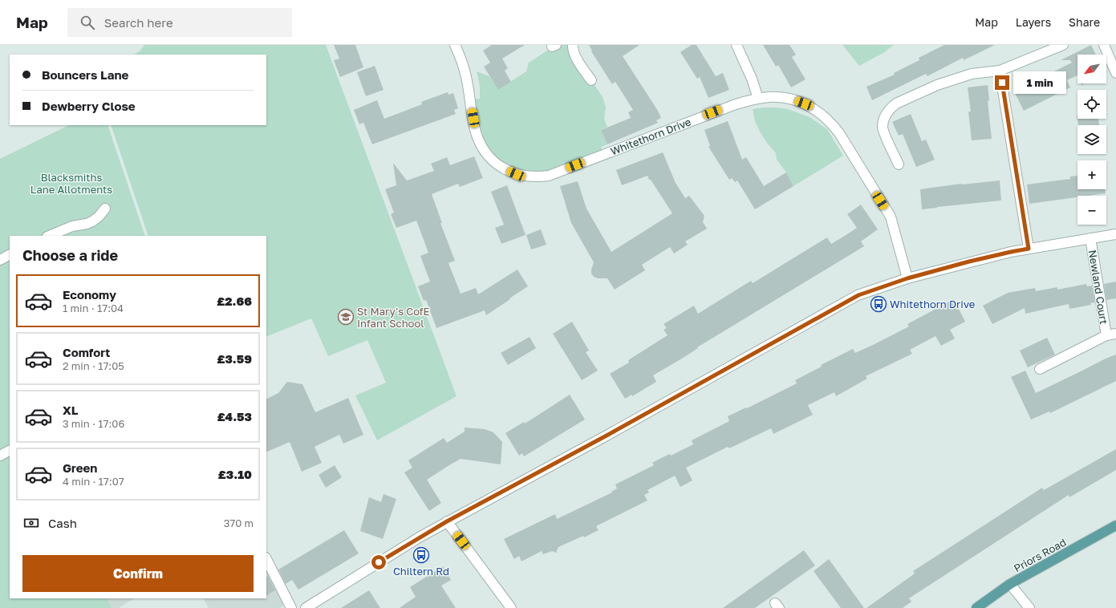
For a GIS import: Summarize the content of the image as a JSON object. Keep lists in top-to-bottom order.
{
  "streets": {
    "main road": ["Priors Road"],
    "street": ["Whitethorn Drive", "Newland Court"]
  },
  "parks": ["Blacksmiths Lane Allotments"],
  "places": {
    "bus stop": ["Whitethorn Drive", "Chiltern Rd"],
    "school or university": ["St Mary's CofE Infant School"]
  },
  "north": "bottom left",
  "page": {
    "header": "Map",
    "search": "Search here",
    "nav": ["Map", "Layers", "Share"],
    "map_buttons": ["+", "−"],
    "banner": ["Bouncers Lane", "Dewberry Close"],
    "bubble": "1 min",
    "heading": "Choose a ride",
    "list": [
      {
        "name": "Economy",
        "note": "1 min · 17:04",
        "value": "£2.66"
      },
      {
        "name": "Comfort",
        "note": "2 min · 17:05",
        "value": "£3.59"
      },
      {
        "name": "XL",
        "note": "3 min · 17:06",
        "value": "£4.53"
      },
      {
        "name": "Green",
        "note": "4 min · 17:07",
        "value": "£3.10"
      }
    ],
    "pay": ["Cash", "370 m"],
    "buttons": "Confirm"
  }
}
